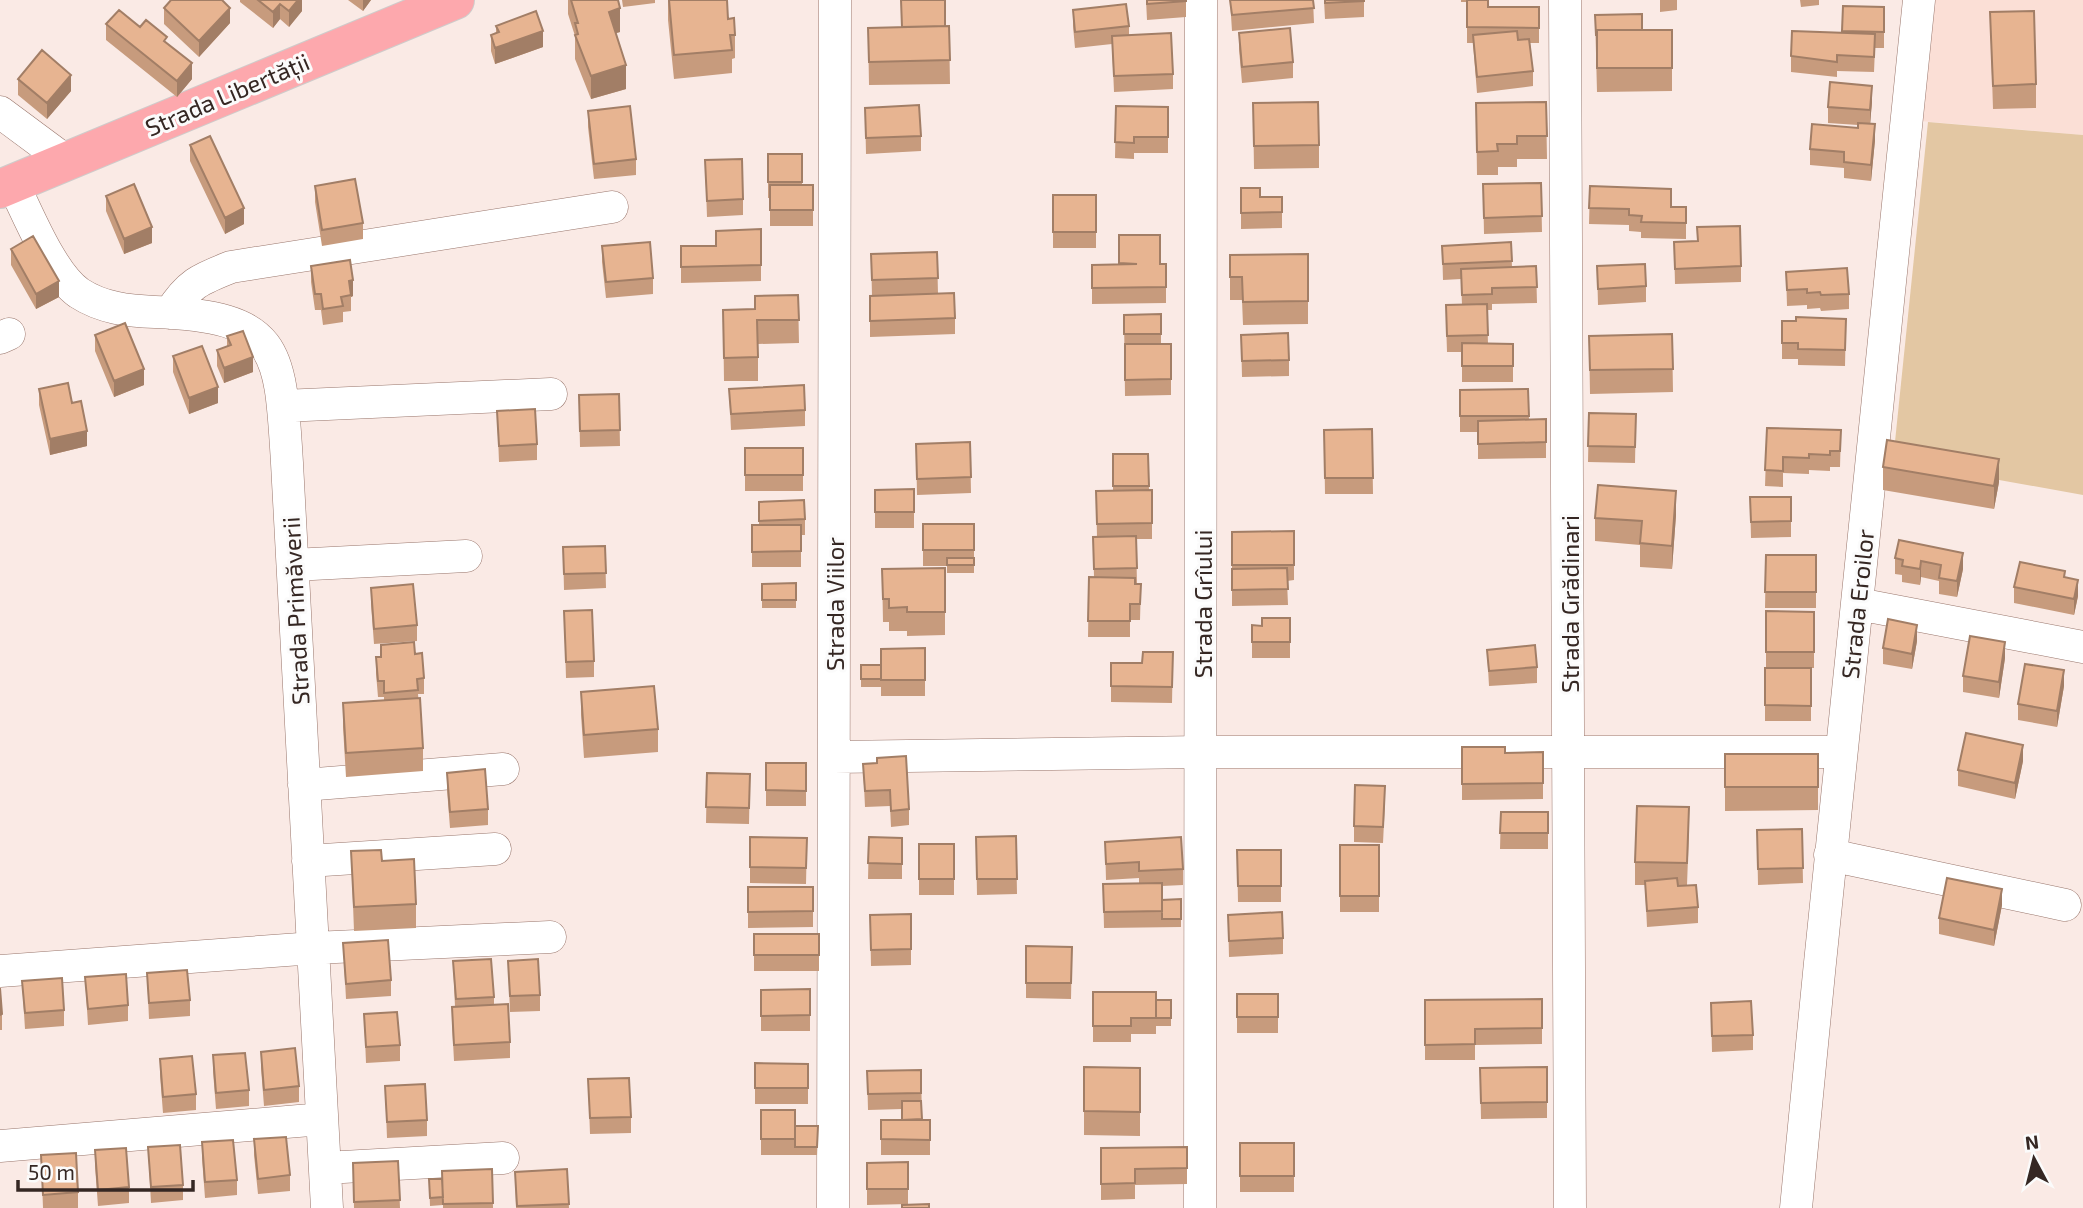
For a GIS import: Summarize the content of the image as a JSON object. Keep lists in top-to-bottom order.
{
  "streets": {
    "main road": ["Strada Libertății"],
    "street": [
      "Strada Viilor",
      "Strada Grîului",
      "Strada Grădinari",
      "Strada Eroilor",
      "Strada Primăverii"
    ]
  },
  "crossings": [
    ["Strada Libertății", "Strada Primăverii"]
  ],
  "scale_bar": "50 m",
  "north": "top"
}
